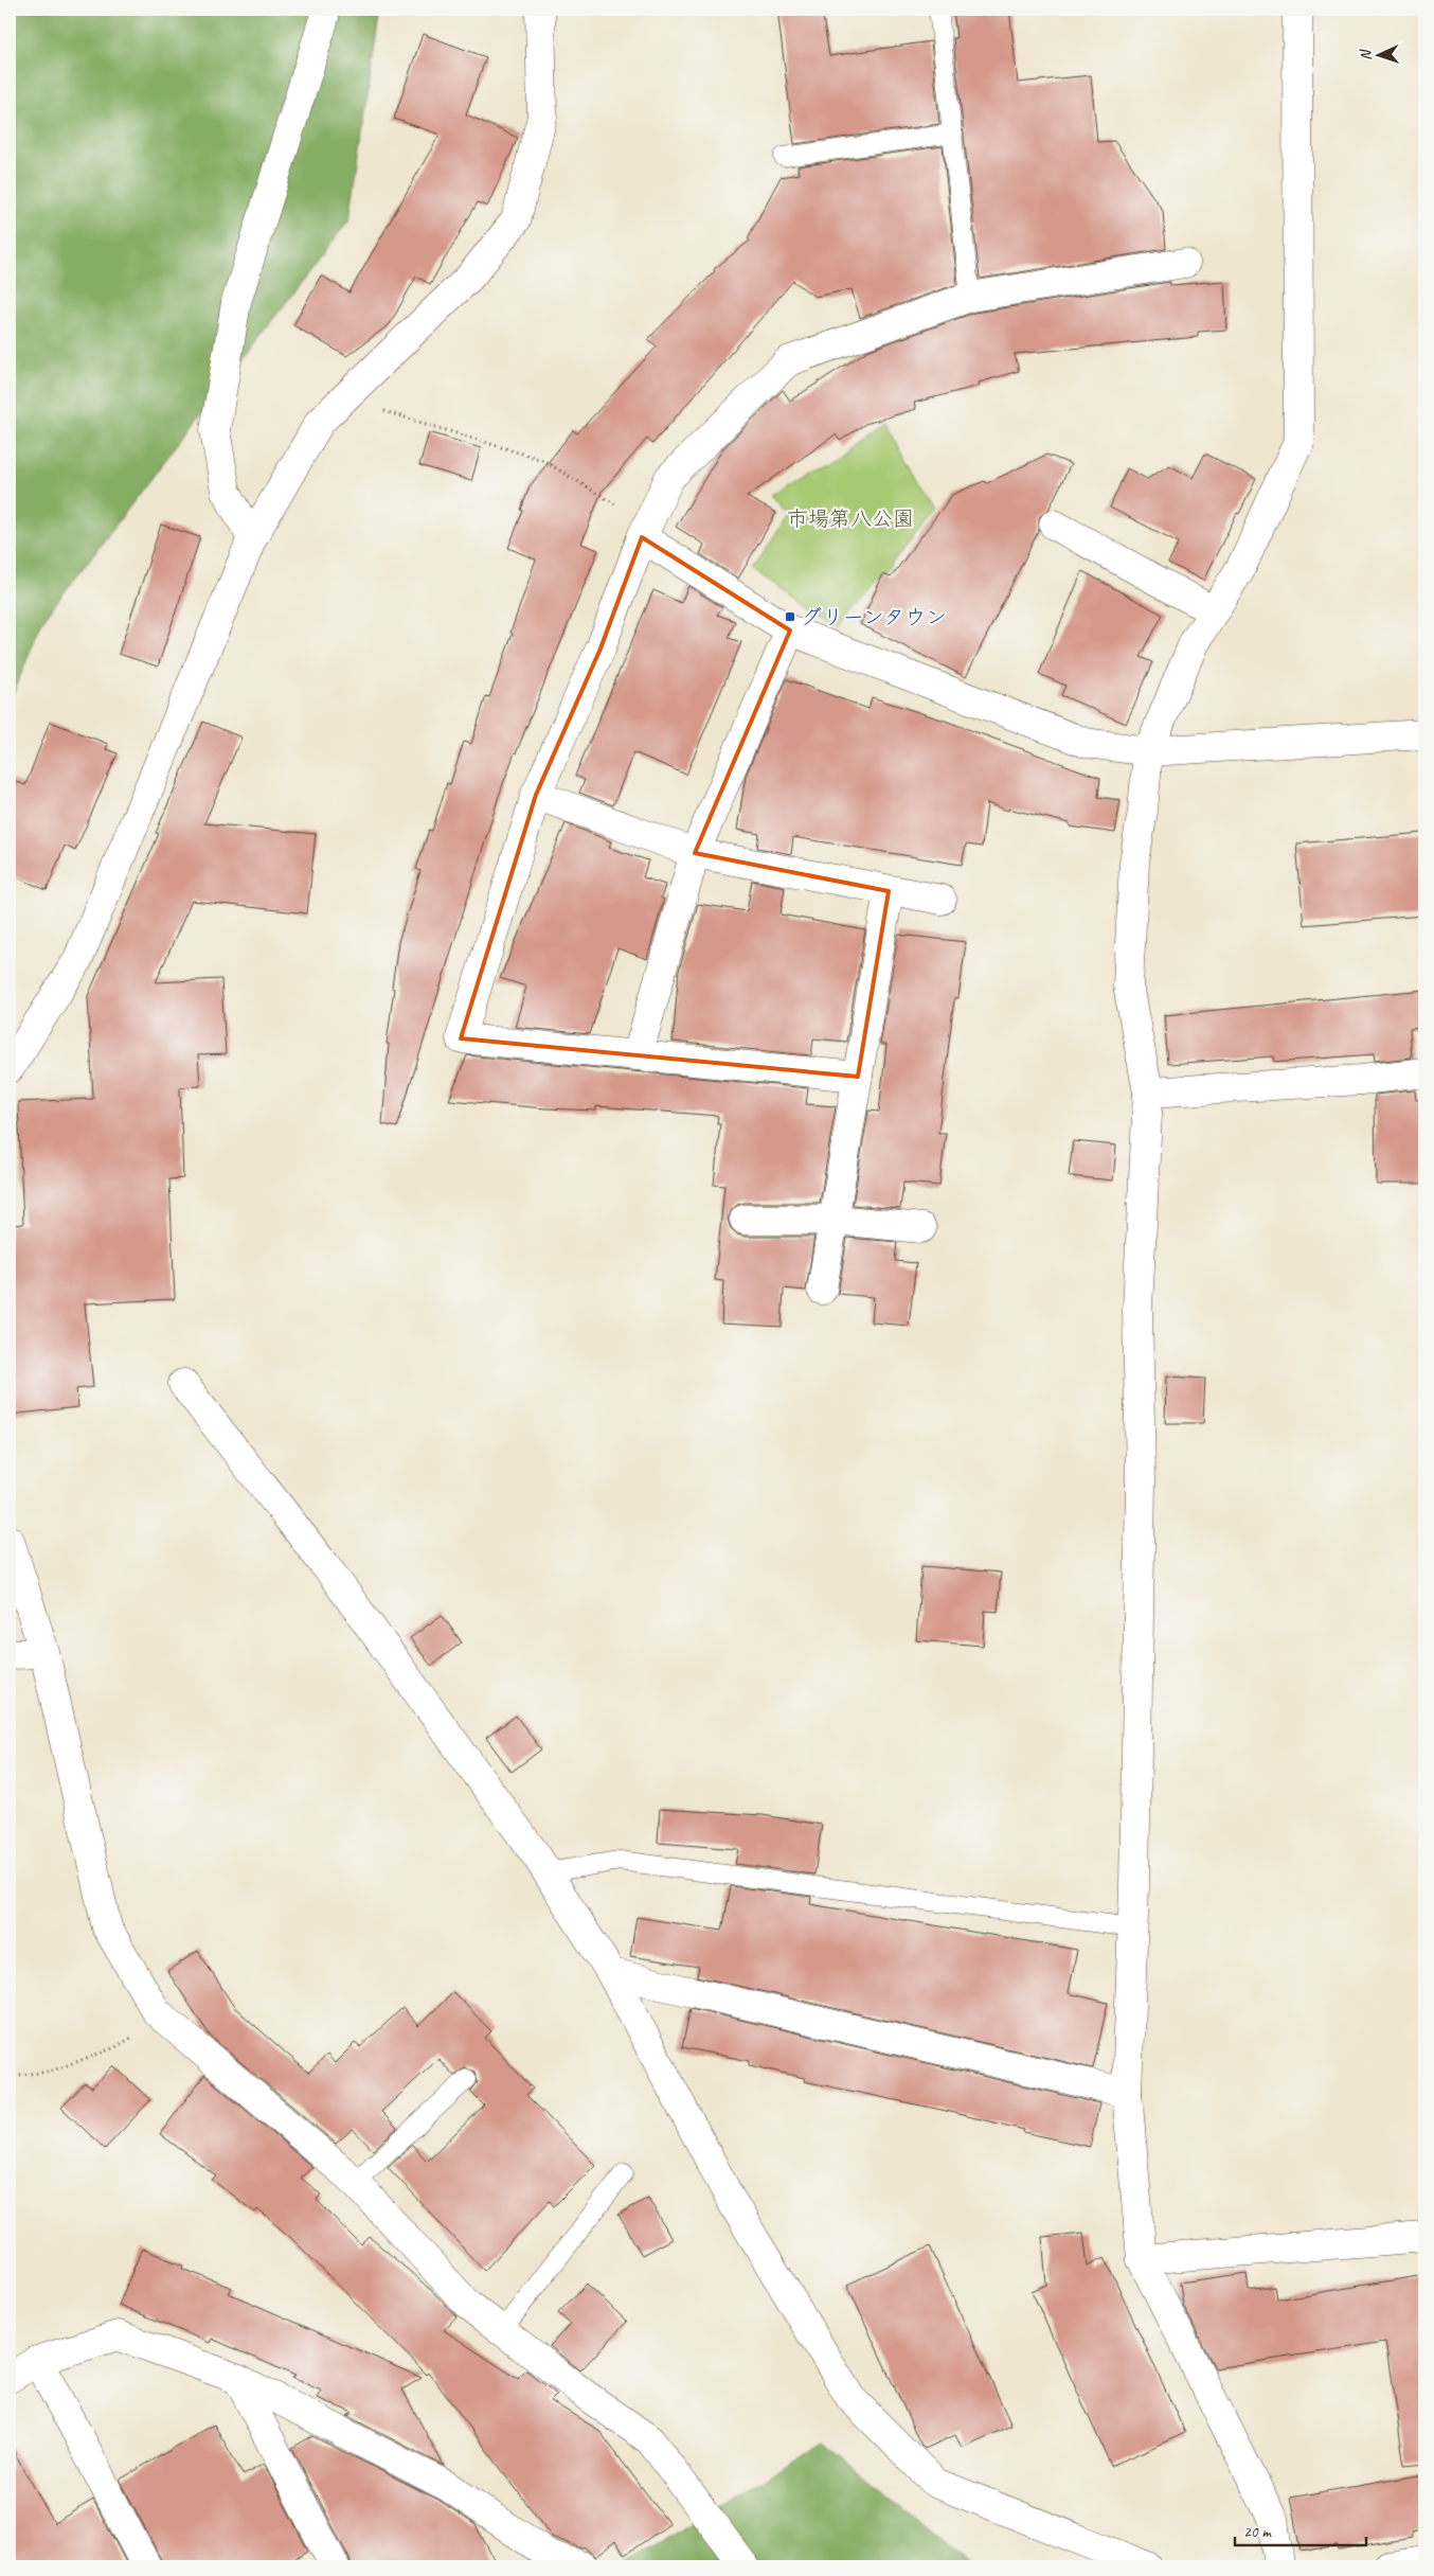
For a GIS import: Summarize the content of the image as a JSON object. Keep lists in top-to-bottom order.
{
  "parks": ["市場第八公園"],
  "places": {
    "transit": ["グリーンタウン"]
  },
  "scale_bar": "20 m",
  "north": "left"
}
